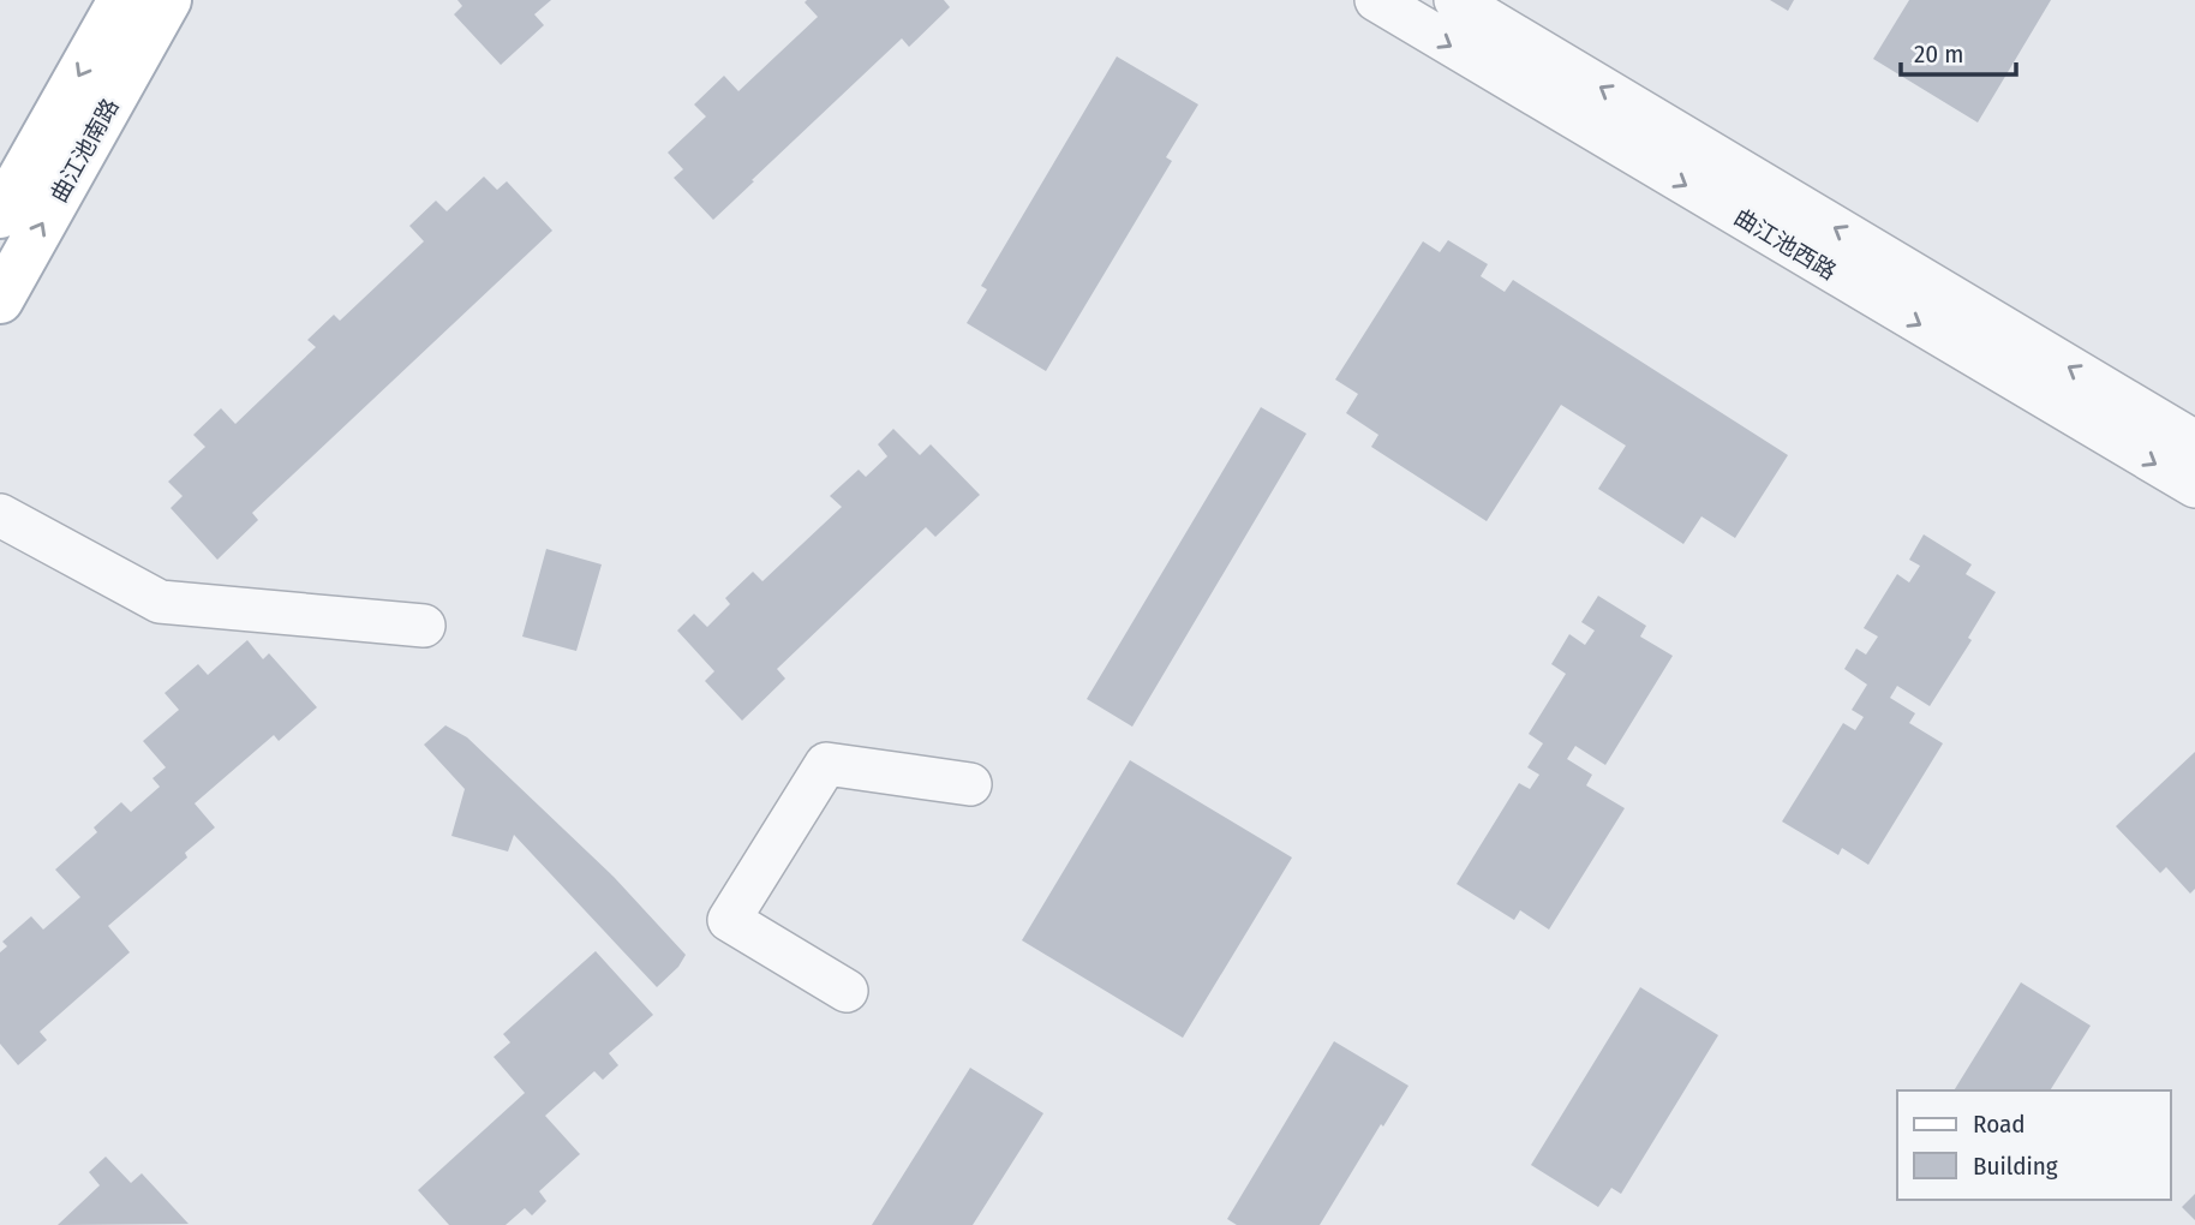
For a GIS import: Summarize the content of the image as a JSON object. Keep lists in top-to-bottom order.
{
  "streets": {
    "main road": ["曲江池南路"],
    "street": ["曲江池西路"]
  },
  "legend": ["Road", "Building"],
  "scale_bar": "20 m"
}
